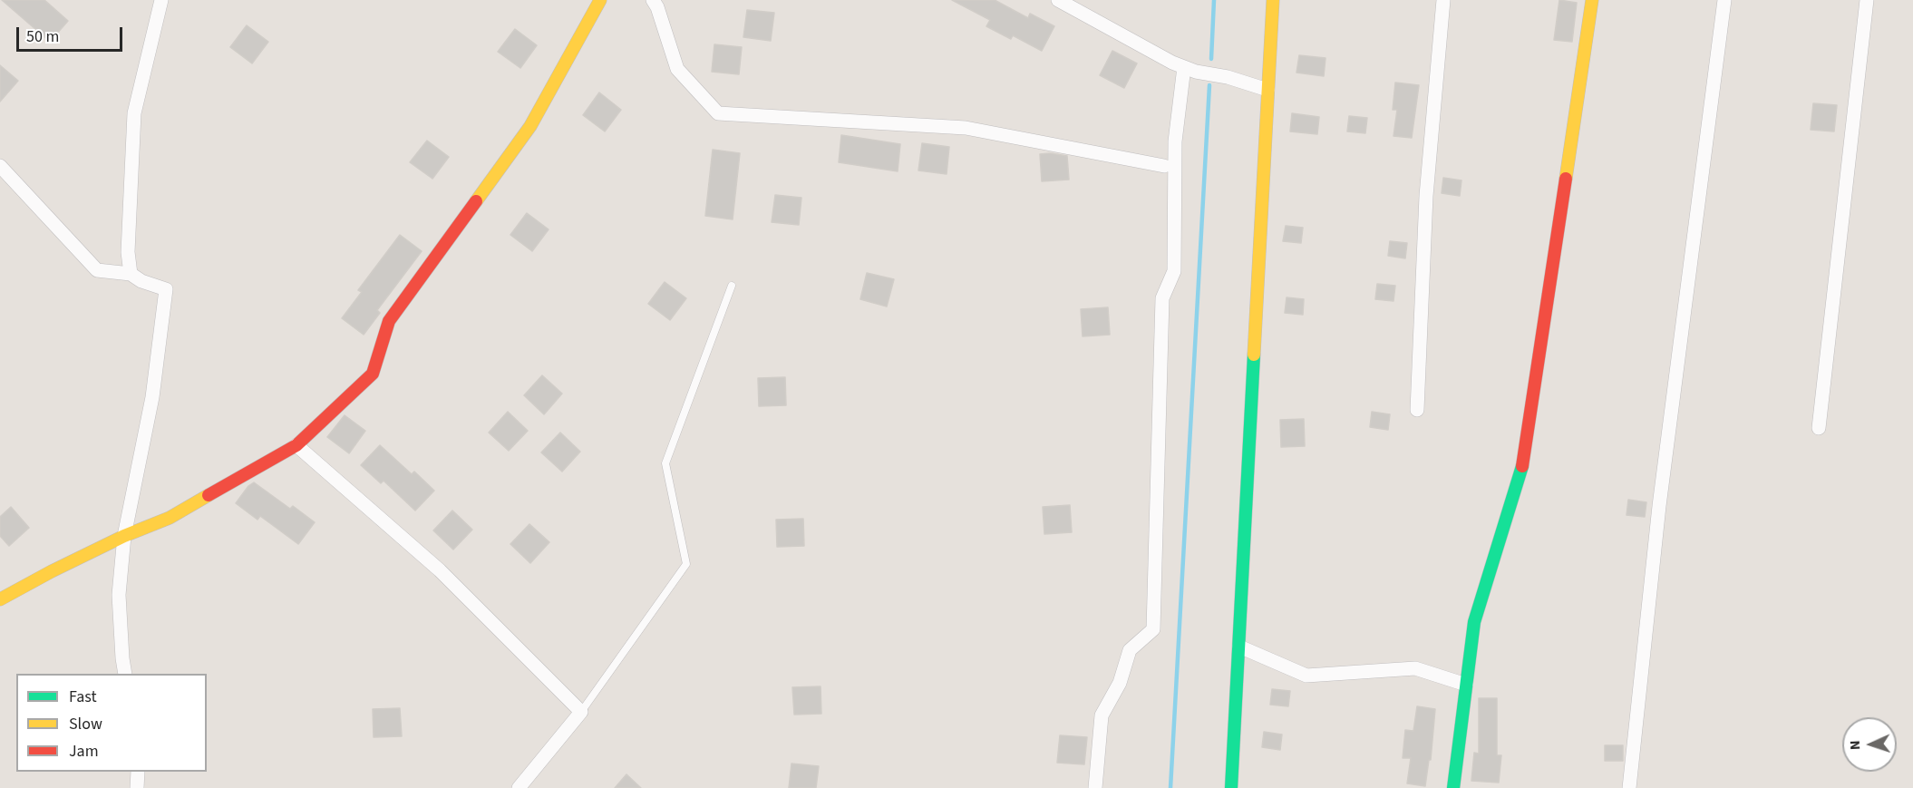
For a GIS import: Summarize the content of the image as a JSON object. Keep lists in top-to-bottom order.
{
  "legend": ["Fast", "Slow", "Jam"],
  "scale_bar": "50 m",
  "north": "left"
}
